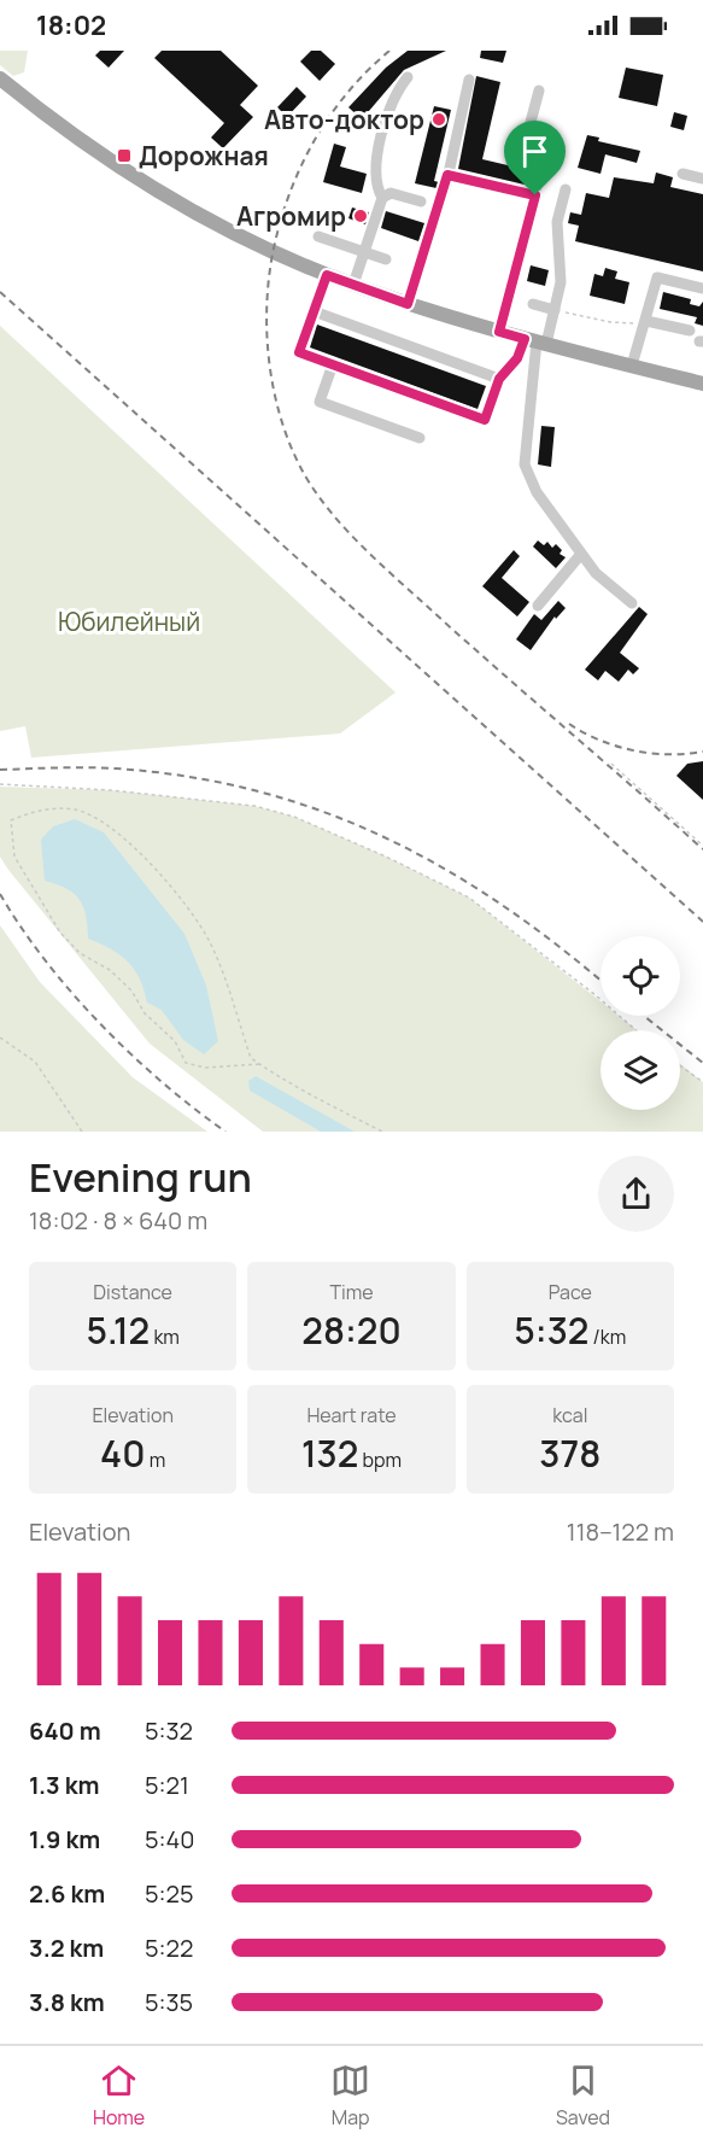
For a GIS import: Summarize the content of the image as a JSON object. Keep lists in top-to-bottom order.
{
  "parks": ["Юбилейный"],
  "places": {
    "other": ["Авто-доктор", "Агромир"],
    "transit": ["Дорожная"]
  },
  "page": {
    "status": "18:02",
    "heading": ["Evening run", "18:02 · 8 × 640 m"],
    "stats": [
      ["Distance", "5.12 km"],
      ["Time", "28:20"],
      ["Pace", "5:32 /km"],
      ["Elevation", "40 m"],
      ["Heart rate", "132 bpm"],
      ["kcal", "378"]
    ],
    "chart": ["Elevation", "118–122 m"],
    "list": [
      {
        "name": "640 m",
        "note": "5:32"
      },
      {
        "name": "1.3 km",
        "note": "5:21"
      },
      {
        "name": "1.9 km",
        "note": "5:40"
      },
      {
        "name": "2.6 km",
        "note": "5:25"
      },
      {
        "name": "3.2 km",
        "note": "5:22"
      },
      {
        "name": "3.8 km",
        "note": "5:35"
      }
    ],
    "tabs": ["Home", "Map", "Saved"]
  }
}
